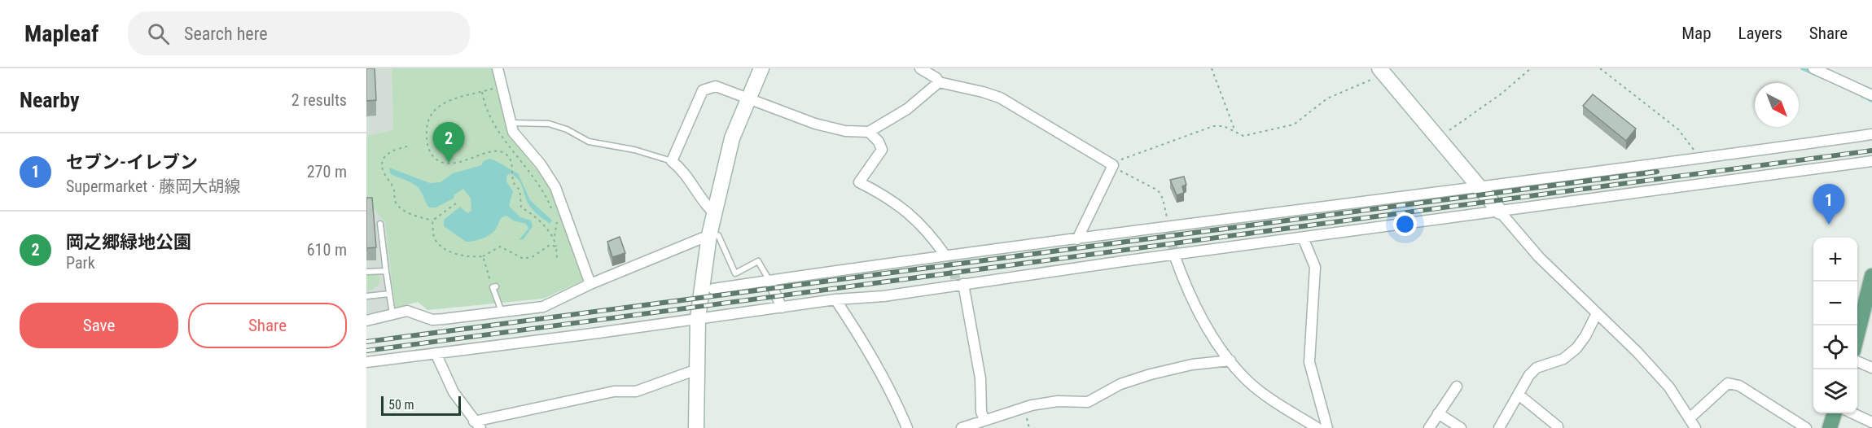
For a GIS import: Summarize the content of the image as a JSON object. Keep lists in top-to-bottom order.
{
  "scale_bar": "50 m",
  "north": "bottom right",
  "page": {
    "header": "Mapleaf",
    "search": "Search here",
    "nav": ["Map", "Layers", "Share"],
    "heading": ["Nearby", "2 results"],
    "pins": ["2", "1"],
    "list": [
      {
        "mark": "1",
        "name": "セブン-イレブン",
        "note": "Supermarket · 藤岡大胡線",
        "value": "270 m"
      },
      {
        "mark": "2",
        "name": "岡之郷緑地公園",
        "note": "Park",
        "value": "610 m"
      }
    ],
    "map_buttons": ["+", "−"],
    "buttons": ["Save", "Share"],
    "scale": "50 m"
  }
}
